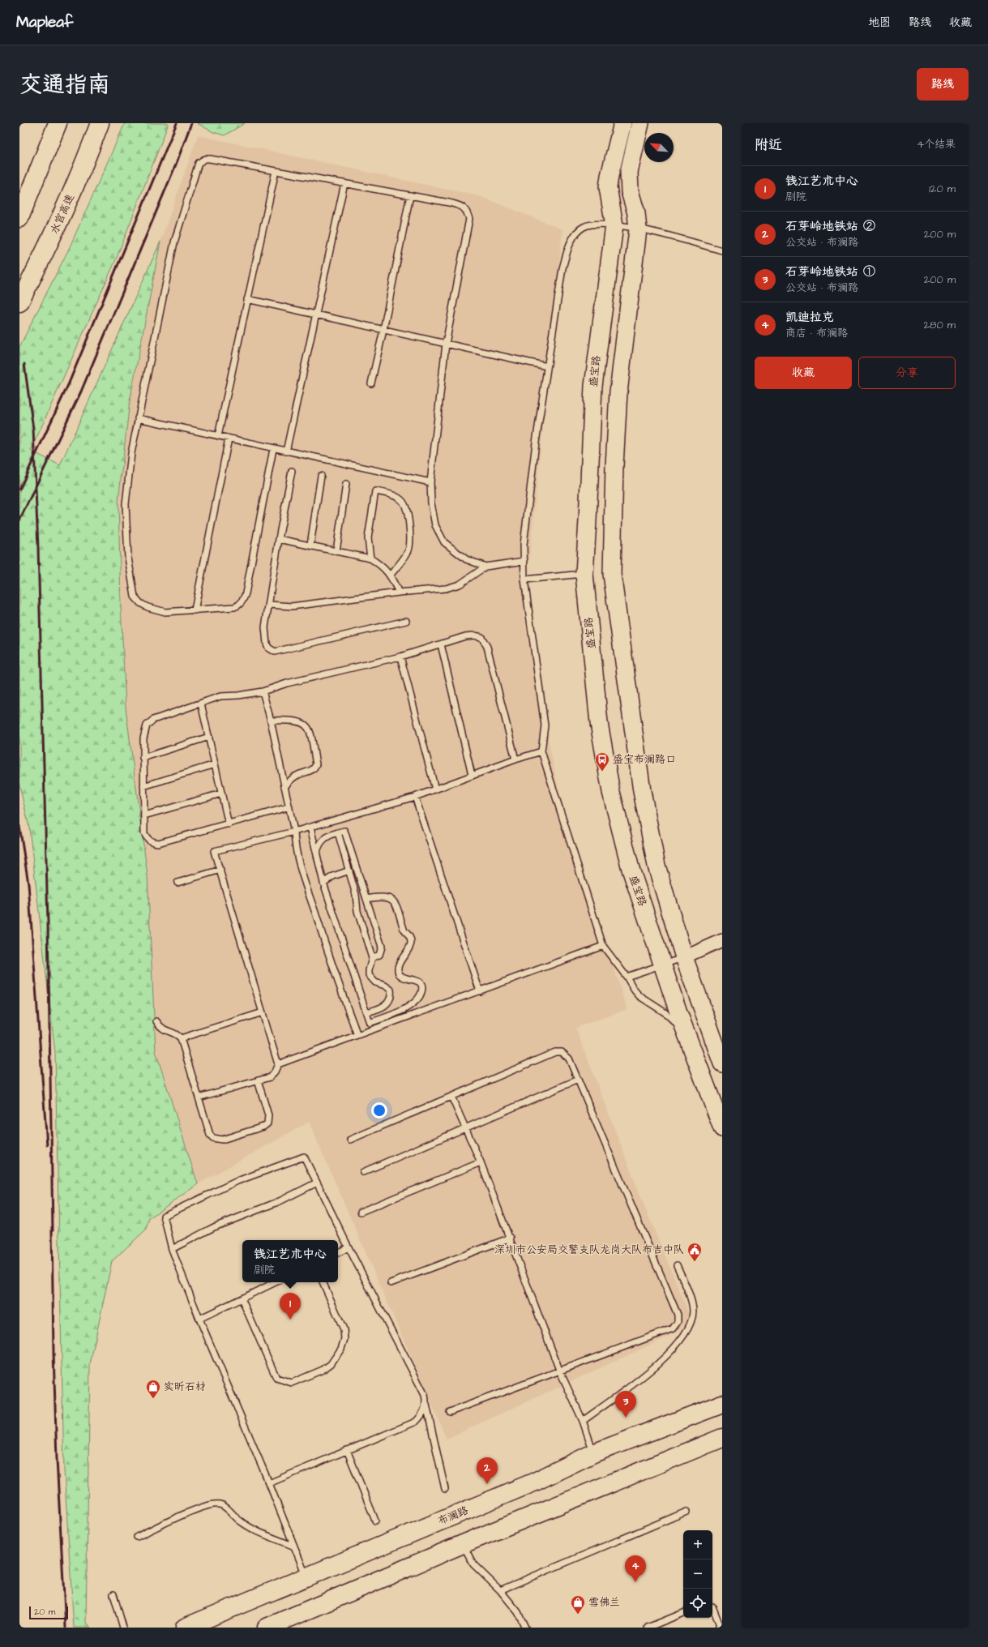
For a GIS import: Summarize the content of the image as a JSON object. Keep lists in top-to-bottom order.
{
  "streets": {
    "main road": ["水官高速", "盛宝路", "布澜路"]
  },
  "places": {
    "bus stop": ["盛宝布澜路口"],
    "public building": ["深圳市公安局交警支队龙岗大队布吉中队"],
    "shop": ["实昕石材", "雪佛兰"]
  },
  "scale_bar": "20 m",
  "north": "top left",
  "page": {
    "header": "Mapleaf",
    "nav": ["地图", "路线", "收藏"],
    "title": "交通指南",
    "buttons": [
      "路线",
      ["收藏", "分享"]
    ],
    "heading": ["附近", "4个结果"],
    "list": [
      {
        "mark": "1",
        "name": "钱江艺术中心",
        "note": "剧院",
        "value": "120 m"
      },
      {
        "mark": "2",
        "name": "石芽岭地铁站 ②",
        "note": "公交站 · 布澜路",
        "value": "200 m"
      },
      {
        "mark": "3",
        "name": "石芽岭地铁站 ①",
        "note": "公交站 · 布澜路",
        "value": "200 m"
      },
      {
        "mark": "4",
        "name": "凯迪拉克",
        "note": "商店 · 布澜路",
        "value": "280 m"
      }
    ],
    "popup": ["钱江艺术中心", "剧院"],
    "pins": [
      "1",
      "3",
      "2",
      "4"
    ],
    "map_buttons": ["+", "−"],
    "scale": "20 m"
  }
}
